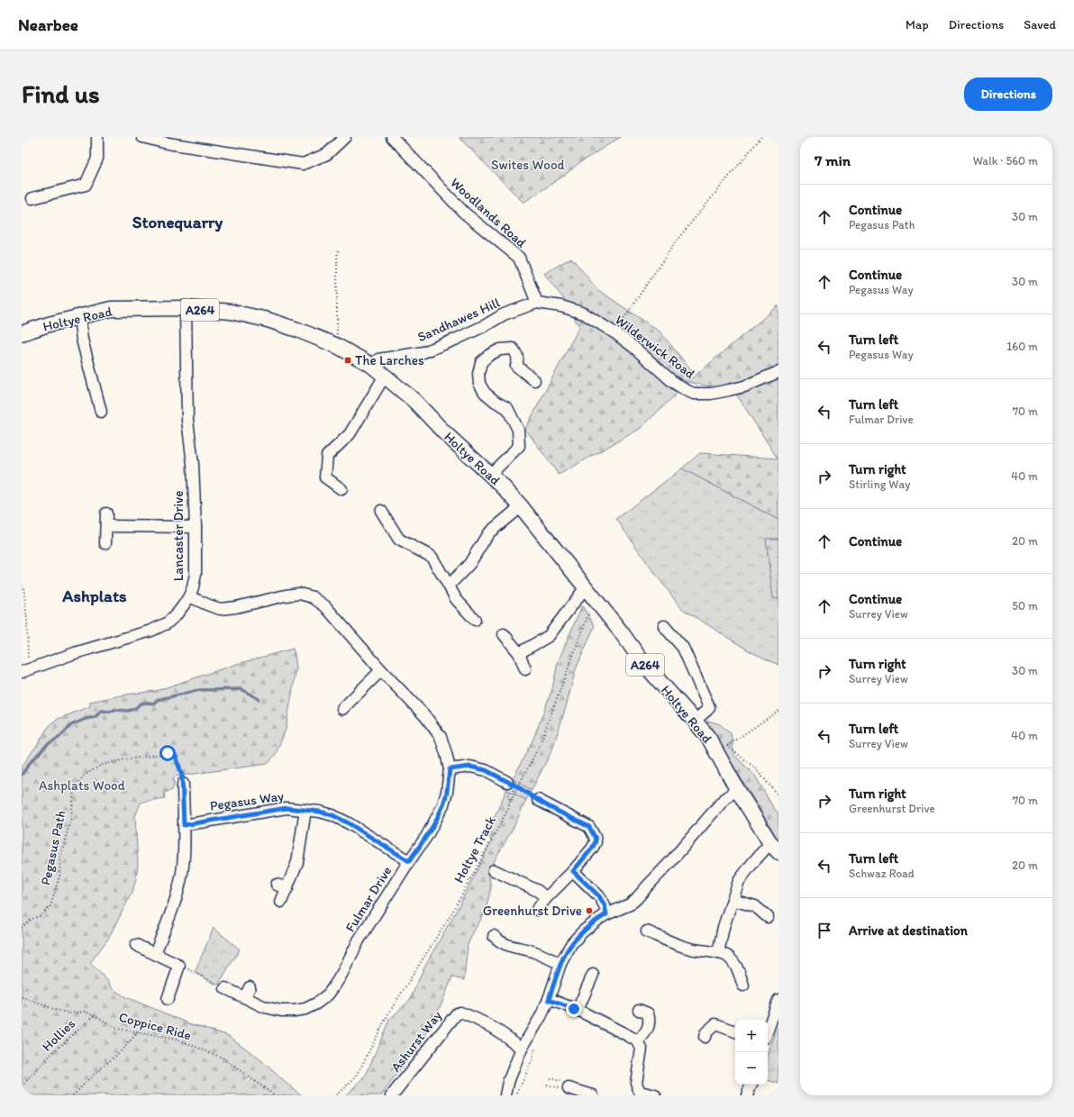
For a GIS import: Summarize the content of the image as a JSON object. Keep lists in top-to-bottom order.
{
  "streets": {
    "main road": ["A264", "Holtye Road"],
    "street": [
      "Woodlands Road",
      "Sandhawes Hill",
      "Wilderwick Road",
      "Lancaster Drive",
      "Pegasus Way",
      "Fulmar Drive",
      "Ashurst Way"
    ],
    "path": [
      "Pegasus Path",
      "Holtye Track",
      "Coppice Ride",
      "Hollies"
    ]
  },
  "crossings": [
    ["Woodlands Road", "Sandhawes Hill"],
    ["Woodlands Road", "Wilderwick Road"],
    ["Holtye Road", "Sandhawes Hill"],
    ["Holtye Road", "Lancaster Drive"],
    ["Holtye Road", "Holtye Track"],
    ["Sandhawes Hill", "Wilderwick Road"],
    ["Lancaster Drive", "Fulmar Drive"],
    ["Pegasus Way", "Fulmar Drive"],
    ["Coppice Ride", "Hollies"]
  ],
  "districts": ["Stonequarry", "Ashplats"],
  "parks": ["Swites Wood", "Ashplats Wood"],
  "places": {
    "transit": ["The Larches"],
    "other": ["Greenhurst Drive"]
  },
  "page": {
    "header": "Nearbee",
    "nav": ["Map", "Directions", "Saved"],
    "buttons": "Directions",
    "title": "Find us",
    "heading": ["7 min", "Walk · 560 m"],
    "list": [
      ["Continue", "Pegasus Path", "30 m"],
      ["Continue", "Pegasus Way", "30 m"],
      ["Turn left", "Pegasus Way", "160 m"],
      ["Turn left", "Fulmar Drive", "70 m"],
      ["Turn right", "Stirling Way", "40 m"],
      ["Continue", "20 m"],
      ["Continue", "Surrey View", "50 m"],
      ["Turn right", "Surrey View", "30 m"],
      ["Turn left", "Surrey View", "40 m"],
      ["Turn right", "Greenhurst Drive", "70 m"],
      ["Turn left", "Schwaz Road", "20 m"],
      "Arrive at destination"
    ],
    "map_buttons": ["+", "−"]
  }
}
